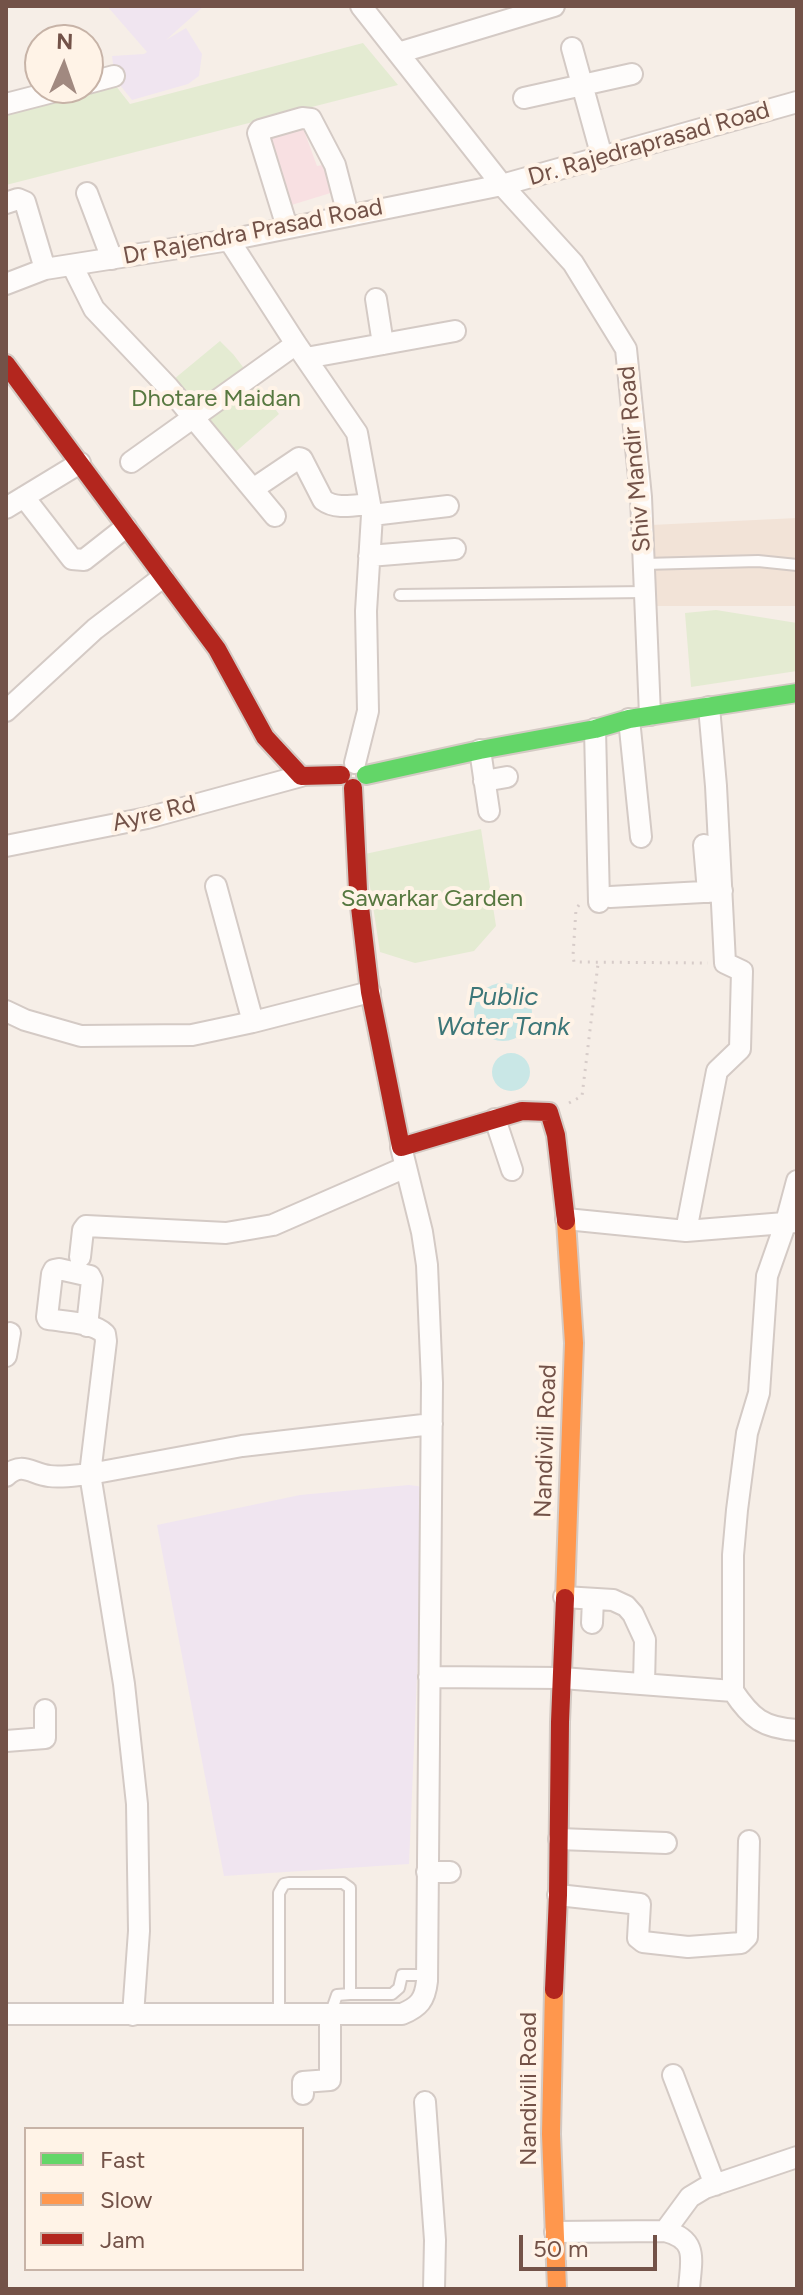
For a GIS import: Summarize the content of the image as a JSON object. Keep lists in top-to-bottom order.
{
  "streets": {
    "street": [
      "Dr. Rajedraprasad Road",
      "Dr Rajendra Prasad Road",
      "Shiv Mandir Road",
      "Ayre Rd",
      "Nandivili Road"
    ]
  },
  "crossings": [
    ["Dr. Rajedraprasad Road", "Dr Rajendra Prasad Road"],
    ["Dr. Rajedraprasad Road", "Shiv Mandir Road"],
    ["Dr Rajendra Prasad Road", "Shiv Mandir Road"]
  ],
  "water": ["Public Water Tank"],
  "parks": ["Dhotare Maidan", "Sawarkar Garden"],
  "legend": ["Fast", "Slow", "Jam"],
  "scale_bar": "50 m",
  "north": "top"
}
